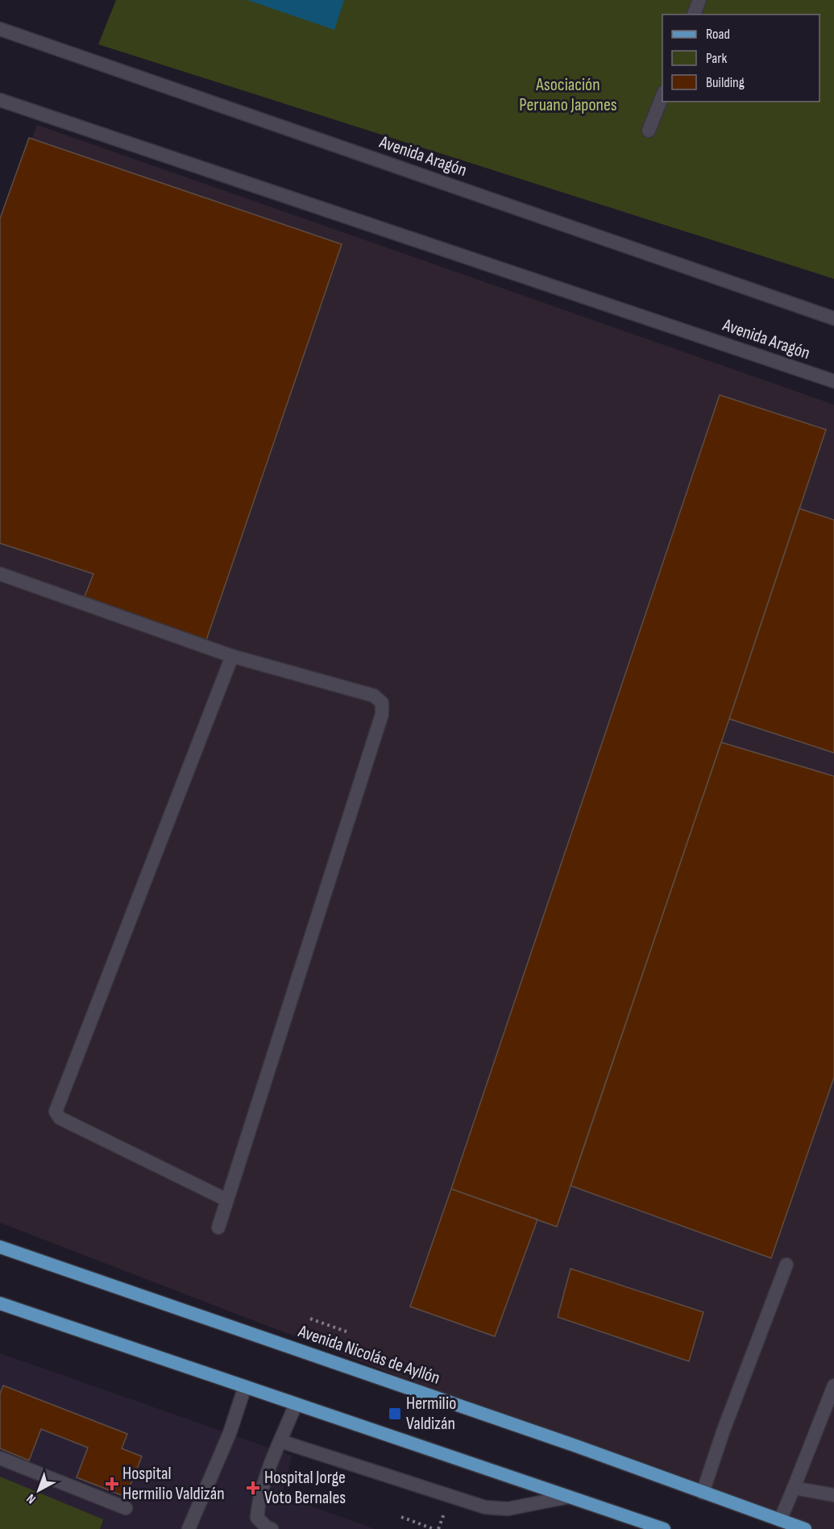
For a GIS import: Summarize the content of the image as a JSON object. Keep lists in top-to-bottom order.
{
  "streets": {
    "main road": ["Avenida Nicolás de Ayllón"],
    "street": ["Avenida Aragón"]
  },
  "parks": ["Asociación Peruano Japones"],
  "places": {
    "transit": ["Hermilio Valdizán"],
    "health": ["Hospital Hermilio Valdizán", "Hospital Jorge Voto Bernales"]
  },
  "legend": ["Road", "Park", "Building"],
  "north": "bottom left"
}
